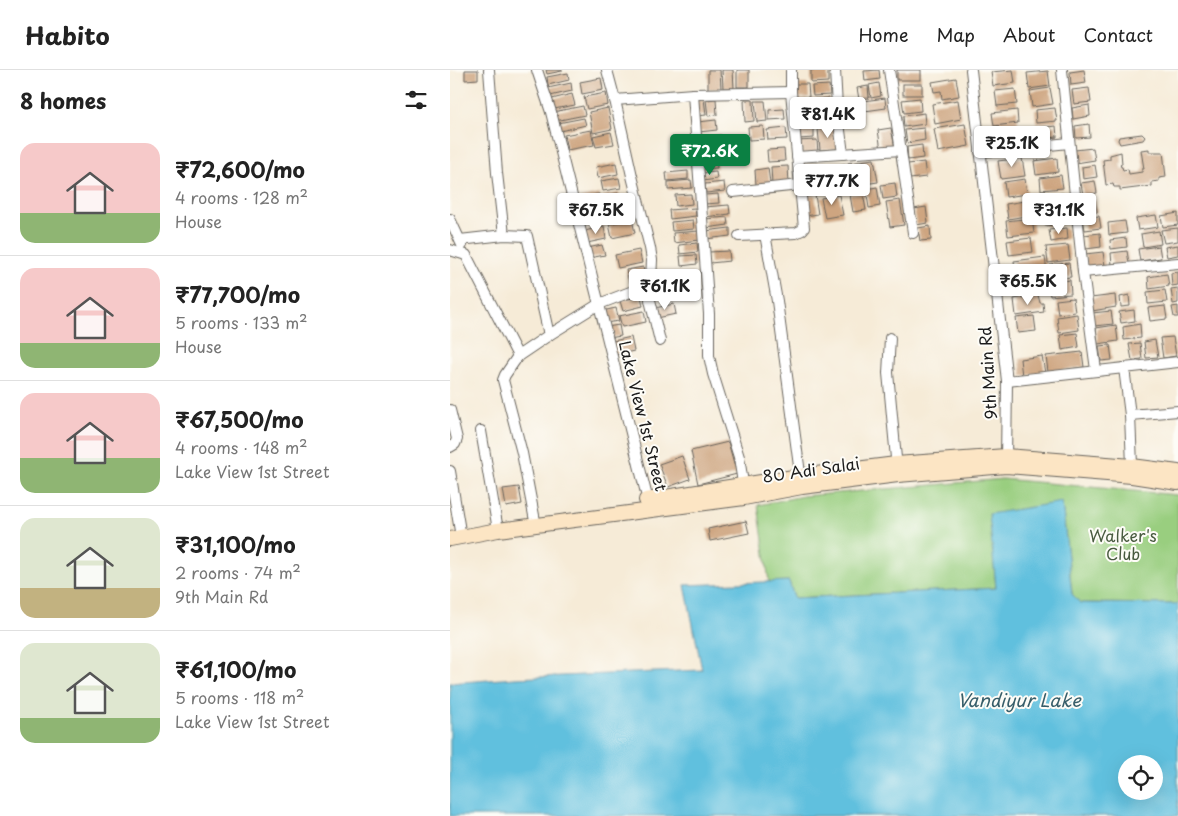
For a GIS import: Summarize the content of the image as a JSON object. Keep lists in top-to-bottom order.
{
  "streets": {
    "main road": ["80 Adi Salai"],
    "street": ["9th Main Rd", "Lake View 1st Street"]
  },
  "crossings": [
    ["9th Main Rd", "80 Adi Salai"],
    ["Lake View 1st Street", "80 Adi Salai"]
  ],
  "water": ["Vandiyur Lake"],
  "parks": ["Walker's Club"],
  "page": {
    "header": "Habito",
    "nav": [
      "Home",
      "Map",
      "About",
      "Contact"
    ],
    "heading": "8 homes",
    "price": [
      "₹81.4K",
      "₹25.1K",
      "₹72.6K",
      "₹77.7K",
      "₹67.5K",
      "₹31.1K",
      "₹65.5K",
      "₹61.1K"
    ],
    "list": [
      {
        "name": "₹72,600/mo",
        "note": "4 rooms · 128 m² · House"
      },
      {
        "name": "₹77,700/mo",
        "note": "5 rooms · 133 m² · House"
      },
      {
        "name": "₹67,500/mo",
        "note": "4 rooms · 148 m² · Lake View 1st Street"
      },
      {
        "name": "₹31,100/mo",
        "note": "2 rooms · 74 m² · 9th Main Rd"
      },
      {
        "name": "₹61,100/mo",
        "note": "5 rooms · 118 m² · Lake View 1st Street"
      }
    ]
  }
}
